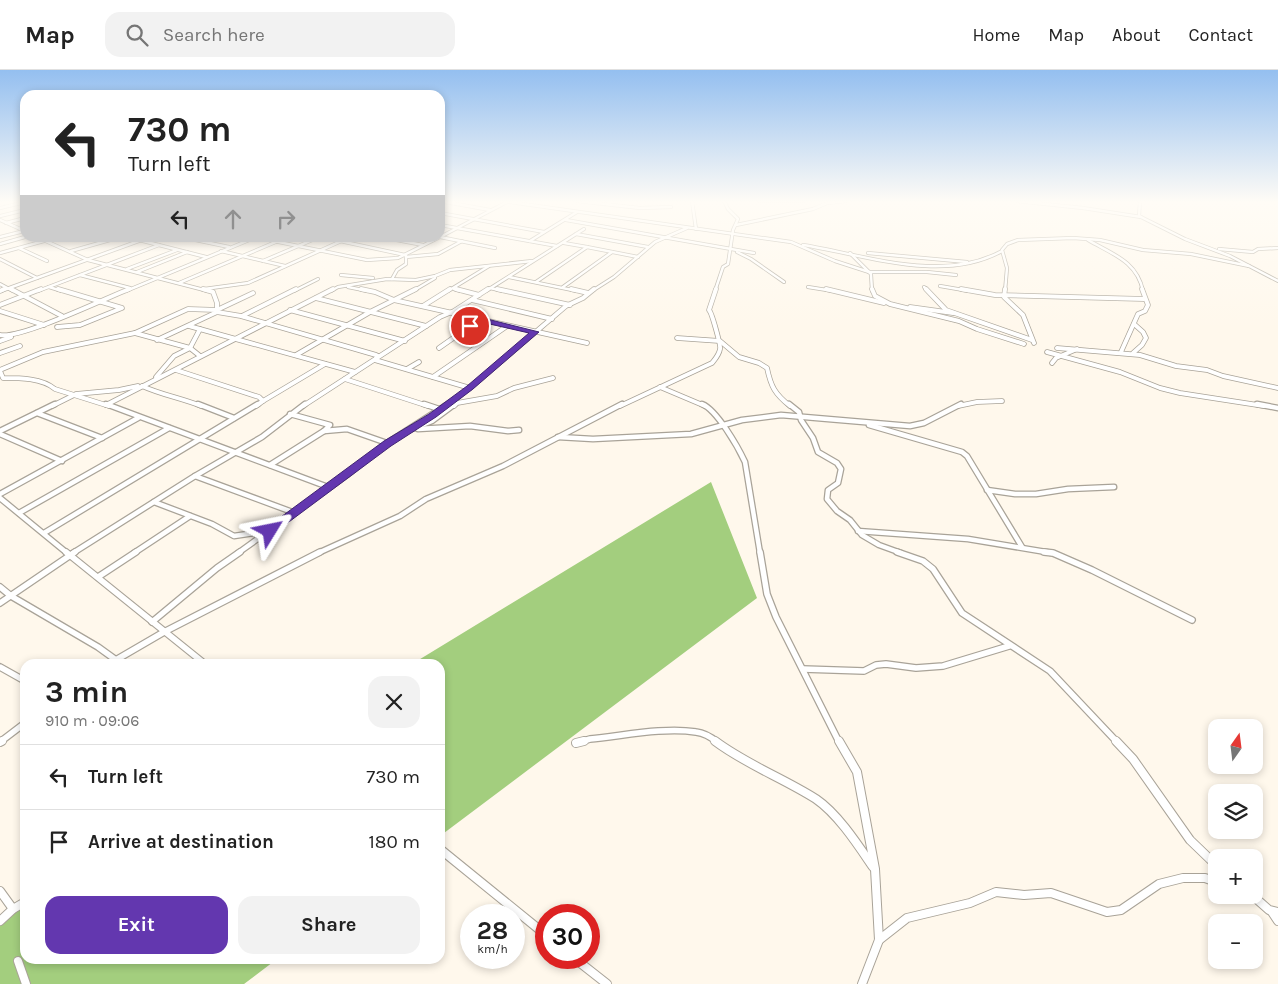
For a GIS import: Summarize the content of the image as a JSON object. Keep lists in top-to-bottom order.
{
  "north": "top",
  "page": {
    "header": "Map",
    "search": "Search here",
    "nav": [
      "Home",
      "Map",
      "About",
      "Contact"
    ],
    "turn": ["730 m", "Turn left"],
    "heading": ["3 min", "910 m · 09:06"],
    "map_buttons": ["+", "−"],
    "list": [
      {
        "name": "Turn left",
        "value": "730 m"
      },
      {
        "name": "Arrive at destination",
        "value": "180 m"
      }
    ],
    "buttons": ["Exit", "Share"],
    "speed": "28 km/h",
    "limit": "30"
  }
}
